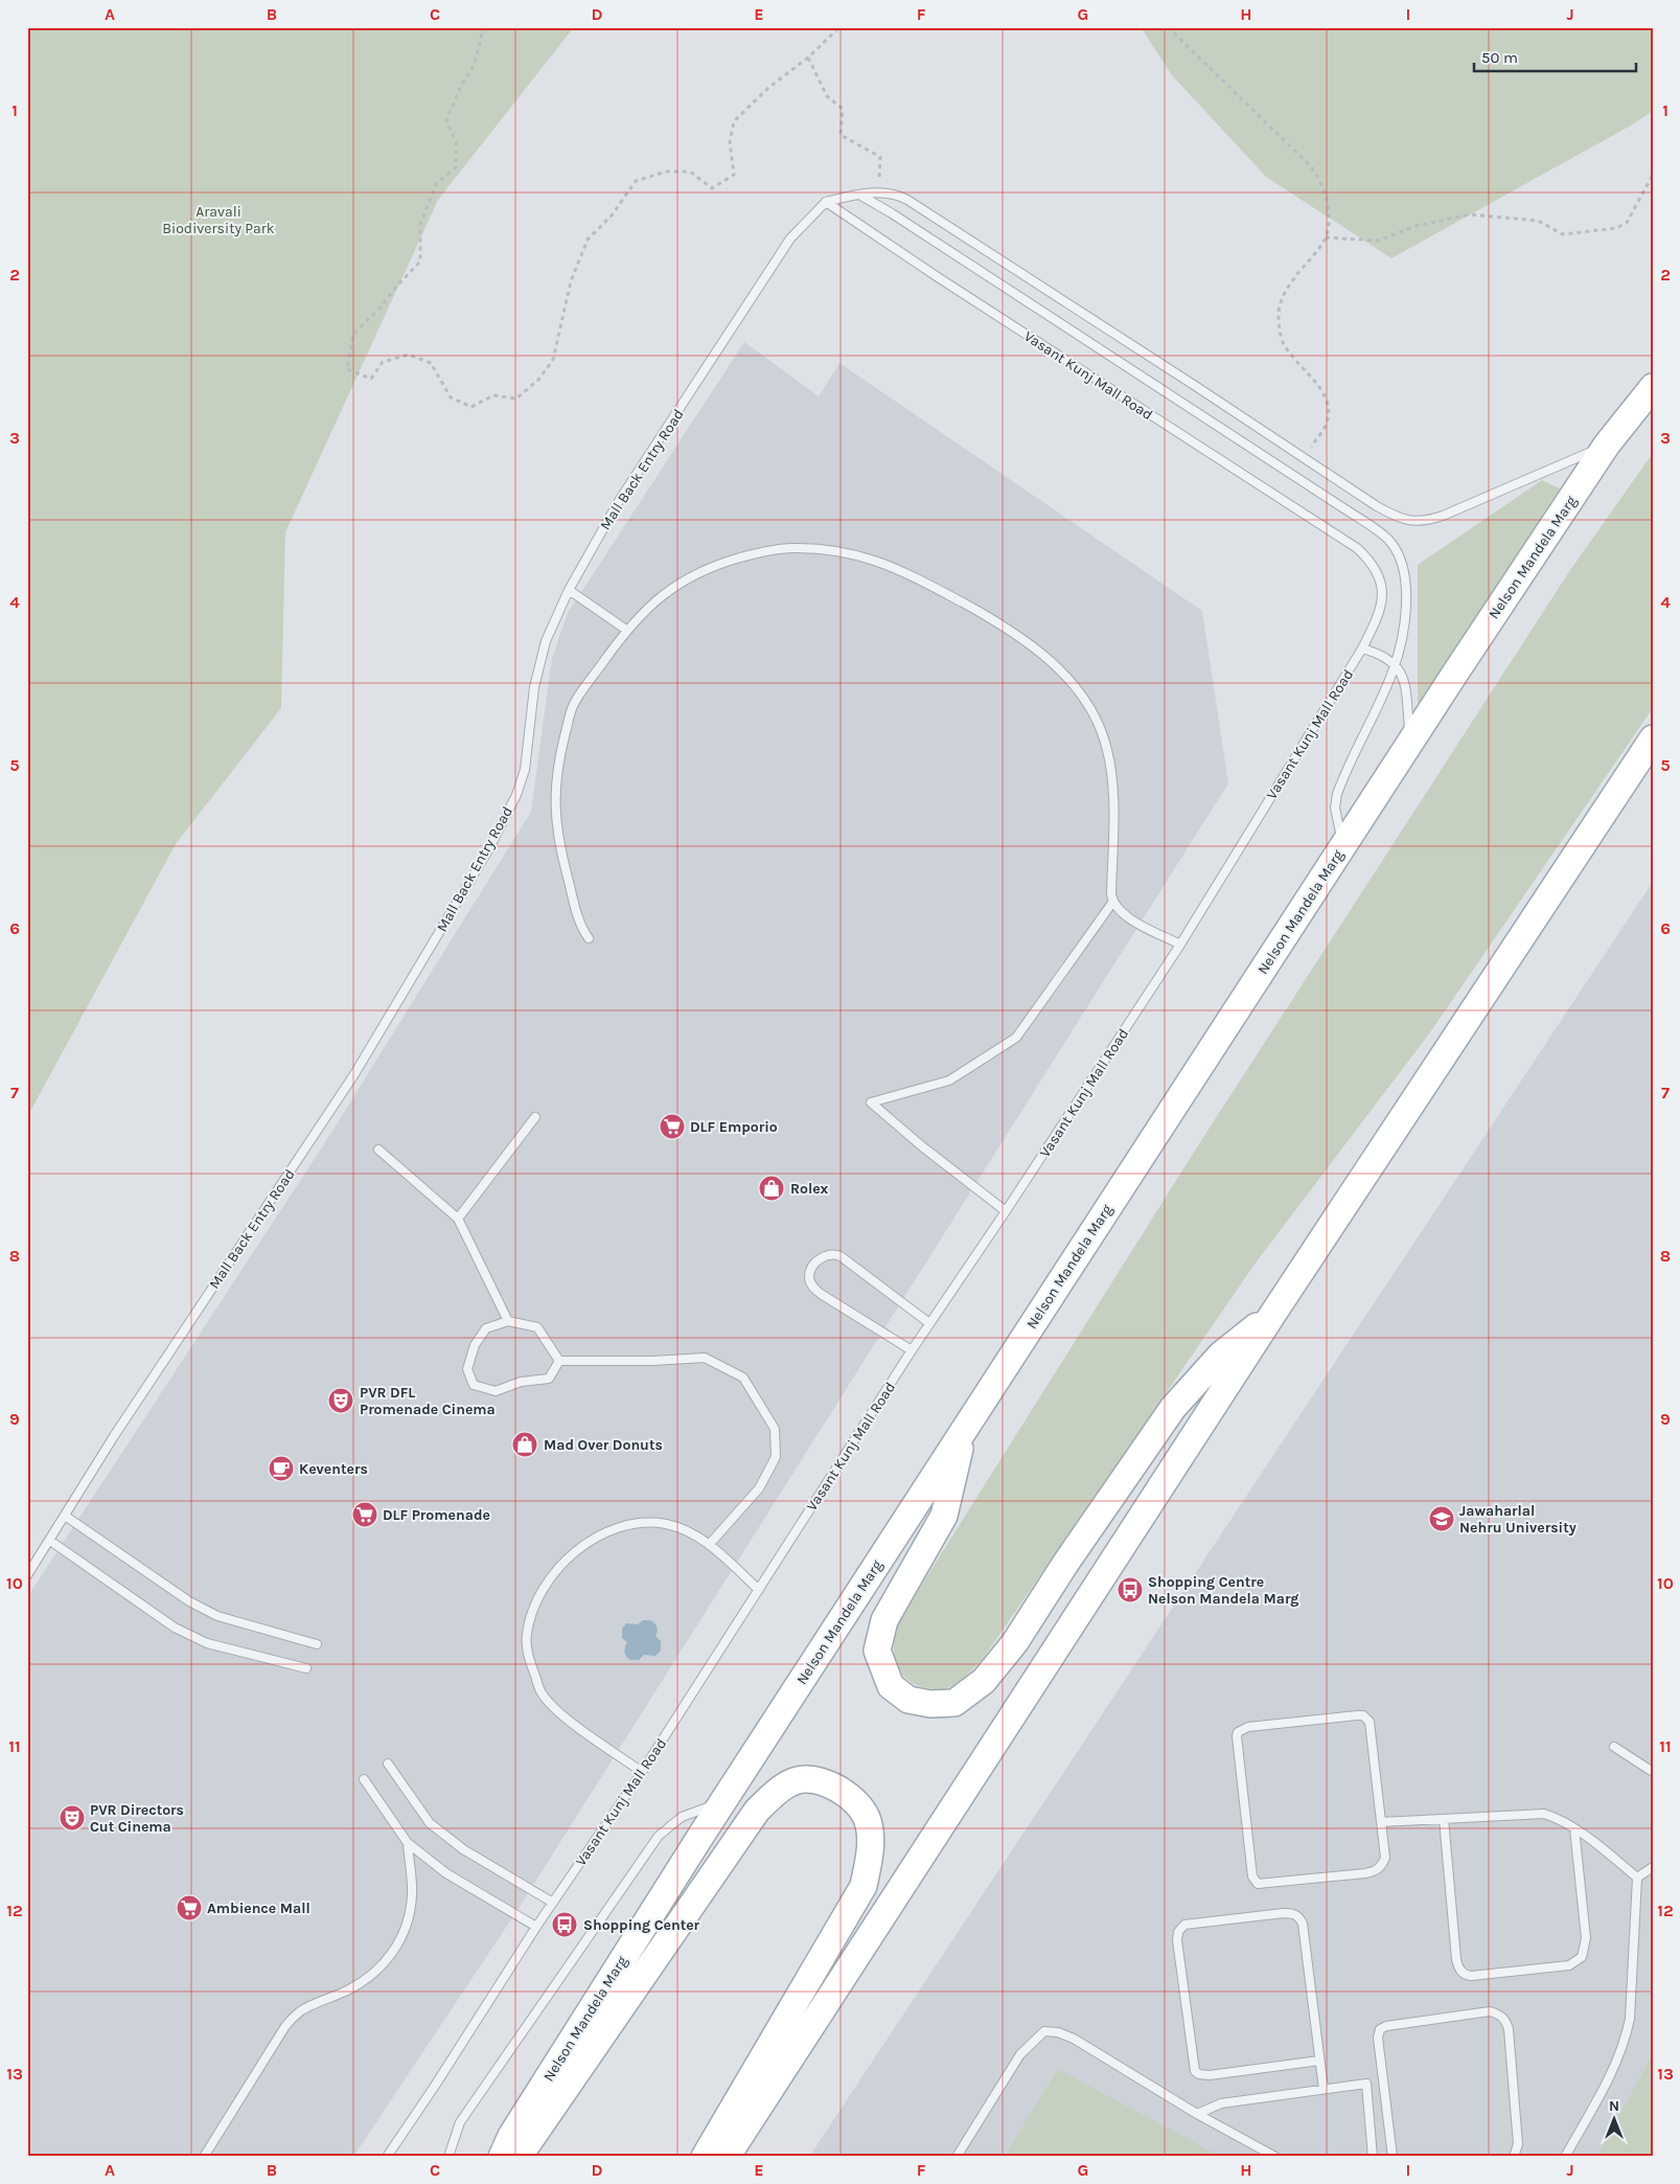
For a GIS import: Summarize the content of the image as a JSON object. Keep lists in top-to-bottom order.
{
  "streets": {
    "main road": ["Nelson Mandela Marg"],
    "lane": ["Vasant Kunj Mall Road", "Mall Back Entry Road"]
  },
  "crossings": [
    ["Vasant Kunj Mall Road", "Mall Back Entry Road"],
    ["Vasant Kunj Mall Road", "Nelson Mandela Marg"]
  ],
  "parks": ["Aravali Biodiversity Park"],
  "places": {
    "supermarket": ["DLF Emporio", "DLF Promenade", "Ambience Mall"],
    "shop": ["Rolex", "Mad Over Donuts"],
    "theatre": ["PVR DFL Promenade Cinema", "PVR Directors Cut Cinema"],
    "cafe": ["Keventers"],
    "school or university": ["Jawaharlal Nehru University"],
    "bus stop": ["Shopping Centre Nelson Mandela Marg", "Shopping Center"]
  },
  "scale_bar": "50 m",
  "north": "top",
  "grid": {
    "columns": [
      "A",
      "B",
      "C",
      "D",
      "E",
      "F",
      "G",
      "H",
      "I",
      "J"
    ],
    "rows": [
      "1",
      "2",
      "3",
      "4",
      "5",
      "6",
      "7",
      "8",
      "9",
      "10",
      "11",
      "12",
      "13"
    ]
  }
}
